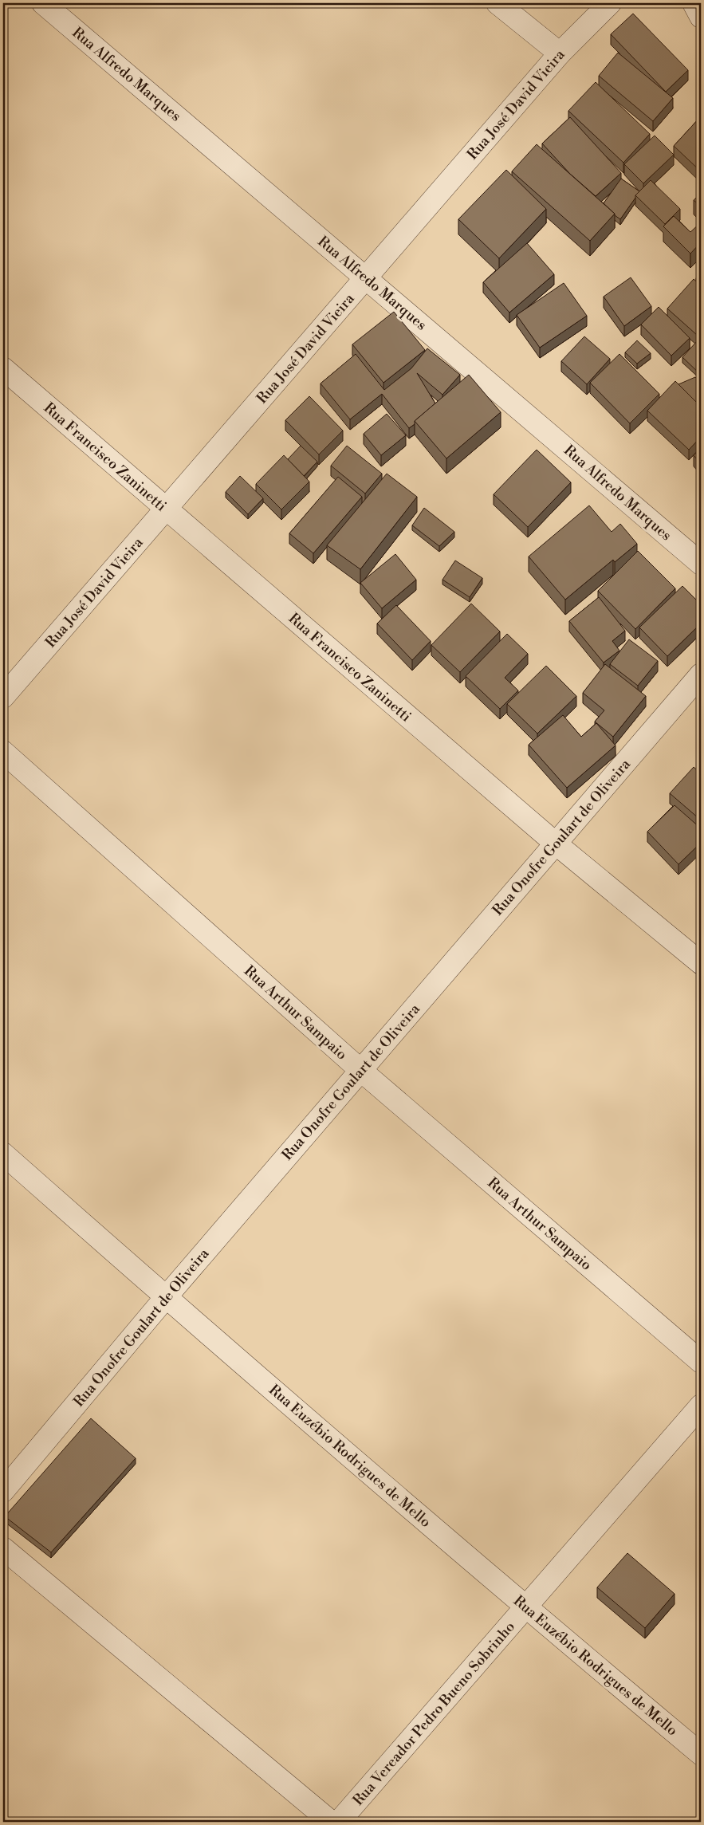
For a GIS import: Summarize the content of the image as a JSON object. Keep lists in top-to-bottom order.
{
  "streets": {
    "street": [
      "Rua Alfredo Marques",
      "Rua José David Vieira",
      "Rua Francisco Zaninetti",
      "Rua Onofre Goulart de Oliveira",
      "Rua Arthur Sampaio",
      "Rua Euzébio Rodrigues de Mello",
      "Rua Vereador Pedro Bueno Sobrinho"
    ]
  },
  "crossings": [
    ["Rua Alfredo Marques", "Rua José David Vieira"],
    ["Rua José David Vieira", "Rua Francisco Zaninetti"],
    ["Rua Francisco Zaninetti", "Rua Onofre Goulart de Oliveira"],
    ["Rua Onofre Goulart de Oliveira", "Rua Arthur Sampaio"],
    ["Rua Onofre Goulart de Oliveira", "Rua Euzébio Rodrigues de Mello"],
    ["Rua Euzébio Rodrigues de Mello", "Rua Vereador Pedro Bueno Sobrinho"]
  ]
}
